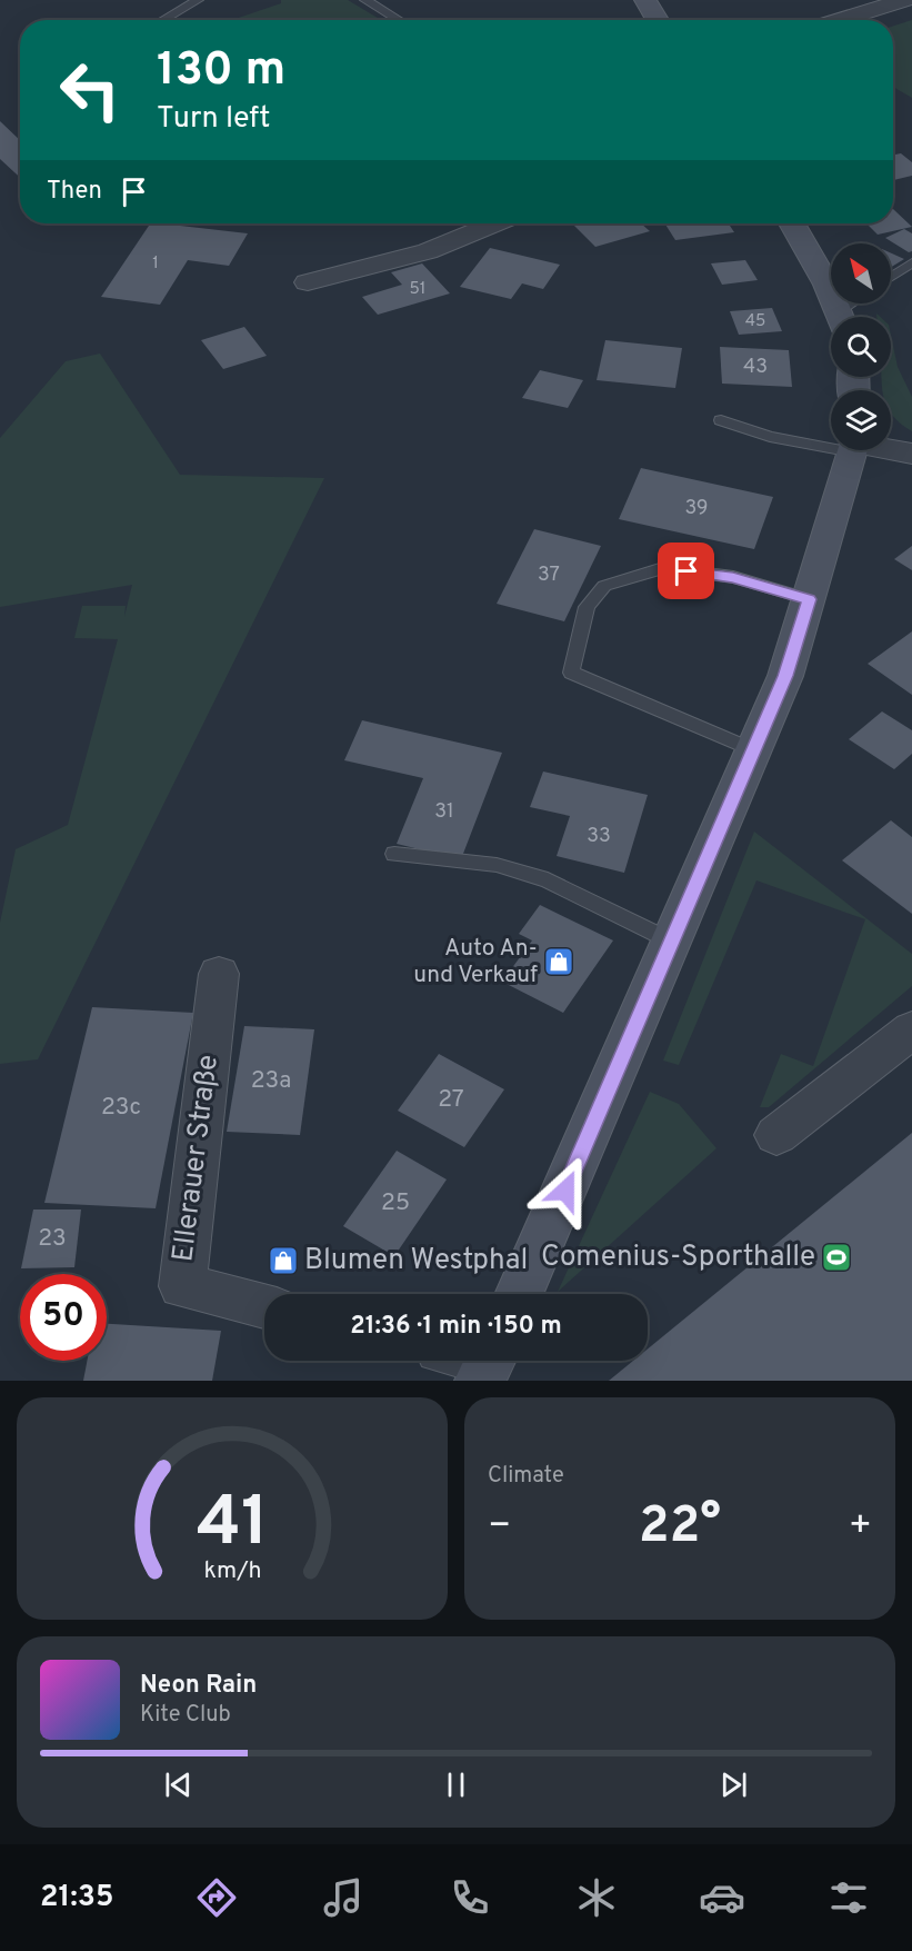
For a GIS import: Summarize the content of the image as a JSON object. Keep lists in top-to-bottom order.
{
  "streets": {
    "street": ["Ellerauer Straße"]
  },
  "places": {
    "shop": ["Auto An- und Verkauf", "Blumen Westphal"],
    "sports": ["Comenius-Sporthalle"]
  },
  "house_numbers": [
    "1",
    "51",
    "45",
    "43",
    "39",
    "37",
    "31",
    "33",
    "23a",
    "27",
    "23c",
    "25",
    "23"
  ],
  "north": "top left",
  "page": {
    "turn": ["130 m", "Turn left"],
    "then": "Then",
    "limit": "50",
    "trip": "21:36 · 1 min · 150 m",
    "tile": "Climate",
    "heat": ["−", "22°", "+"],
    "song": ["Neon Rain", "Kite Club"],
    "tabs": "21:35",
    "gauge": ["41", "km/h"]
  }
}
